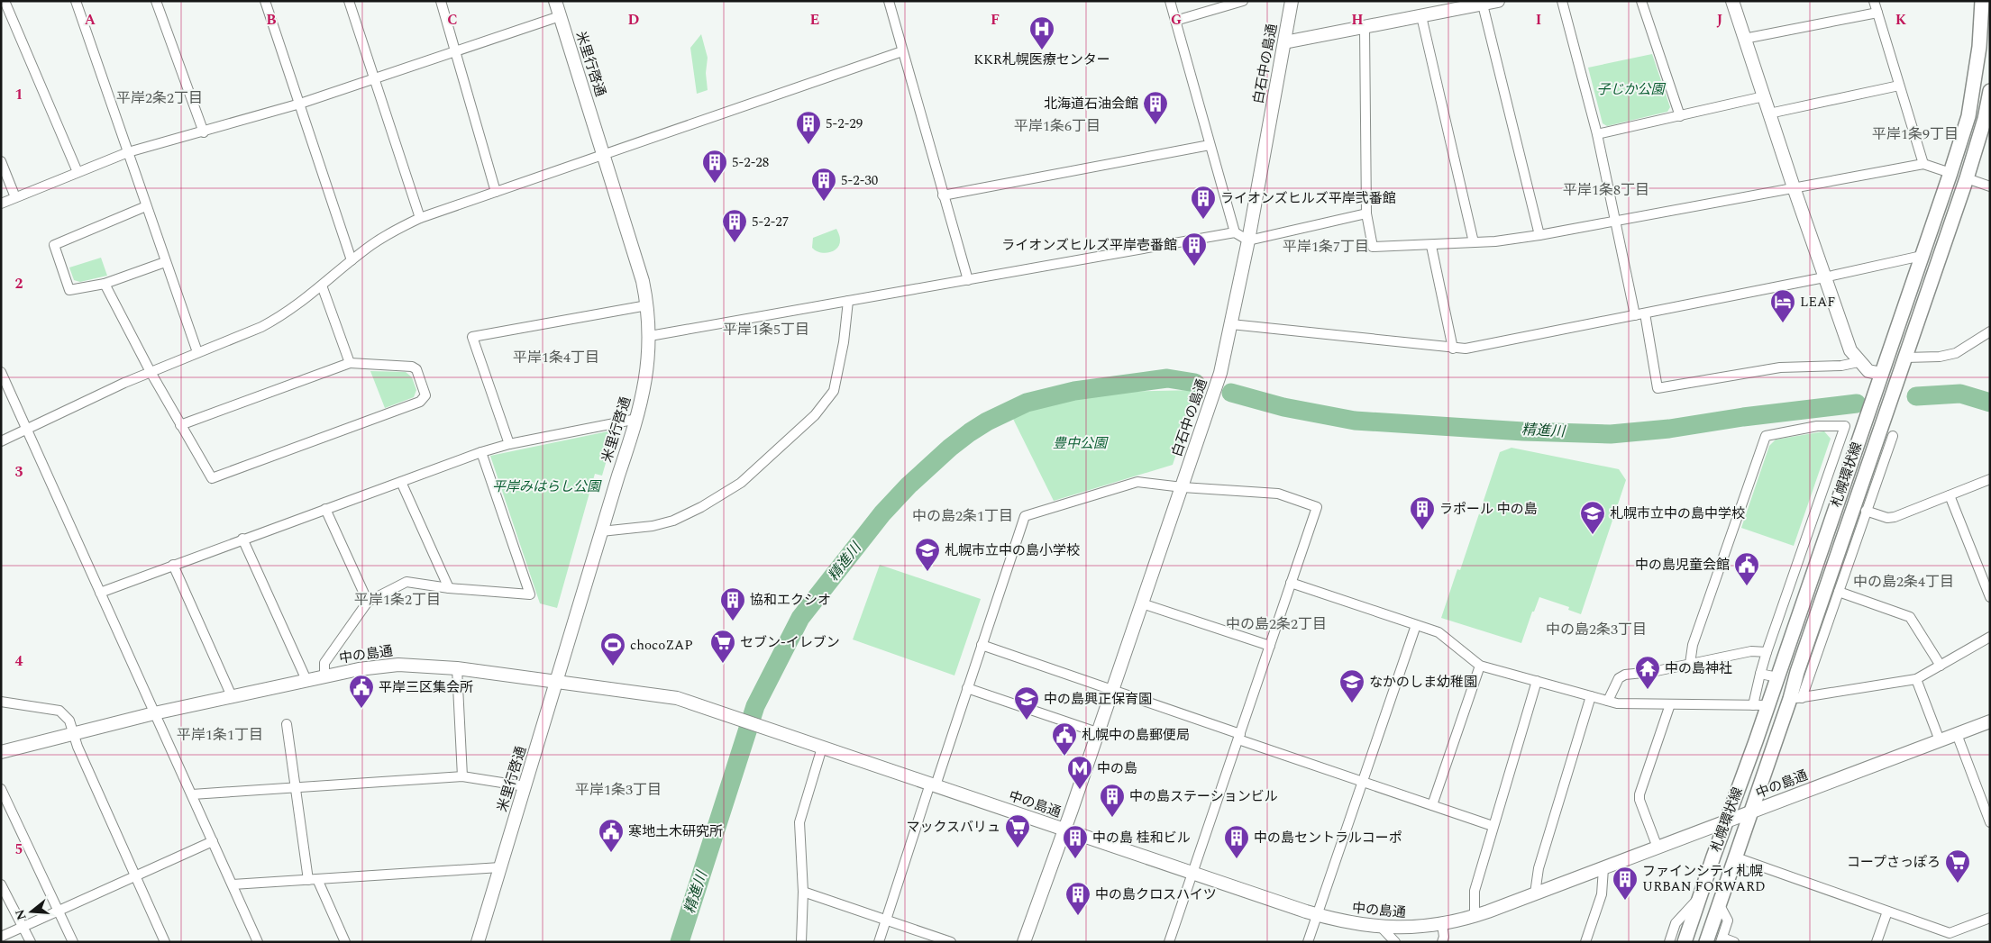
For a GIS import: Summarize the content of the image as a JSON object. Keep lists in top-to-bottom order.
{
  "streets": {
    "main road": ["札幌環状線"],
    "street": ["米里行啓通", "白石中の島通", "中の島通"]
  },
  "crossings": [
    ["米里行啓通", "中の島通"],
    ["白石中の島通", "中の島通"],
    ["札幌環状線", "中の島通"]
  ],
  "districts": [
    "平岸2条2丁目",
    "平岸1条6丁目",
    "平岸1条9丁目",
    "平岸1条8丁目",
    "平岸1条7丁目",
    "平岸1条5丁目",
    "平岸1条4丁目",
    "中の島2条1丁目",
    "中の島2条4丁目",
    "平岸1条2丁目",
    "中の島2条2丁目",
    "中の島2条3丁目",
    "平岸1条1丁目",
    "平岸1条3丁目"
  ],
  "water": ["精進川"],
  "parks": ["子じか公園", "豊中公園", "平岸みはらし公園"],
  "places": {
    "hospital": ["KKR札幌医療センター"],
    "building": [
      "北海道石油会館",
      "5-2-29",
      "5-2-28",
      "5-2-30",
      "ライオンズヒルズ平岸弐番館",
      "5-2-27",
      "ライオンズヒルズ平岸壱番館",
      "ラポール 中の島",
      "協和エクシオ",
      "中の島ステーションビル",
      "中の島 桂和ビル",
      "中の島セントラルコーポ",
      "ファインシティ札幌 URBAN FORWARD",
      "中の島クロスハイツ"
    ],
    "hotel": ["LEAF"],
    "school or university": [
      "札幌市立中の島中学校",
      "札幌市立中の島小学校",
      "なかのしま幼稚園",
      "中の島興正保育園"
    ],
    "public building": [
      "中の島児童会館",
      "平岸三区集会所",
      "札幌中の島郵便局",
      "寒地土木研究所"
    ],
    "supermarket": ["セブン-イレブン", "マックスバリュ", "コープさっぽろ"],
    "sports": ["chocoZAP"],
    "temple": ["中の島神社"],
    "metro station": ["中の島"]
  },
  "north": "left",
  "grid": {
    "columns": [
      "A",
      "B",
      "C",
      "D",
      "E",
      "F",
      "G",
      "H",
      "I",
      "J",
      "K"
    ],
    "rows": [
      "1",
      "2",
      "3",
      "4",
      "5"
    ]
  }
}
